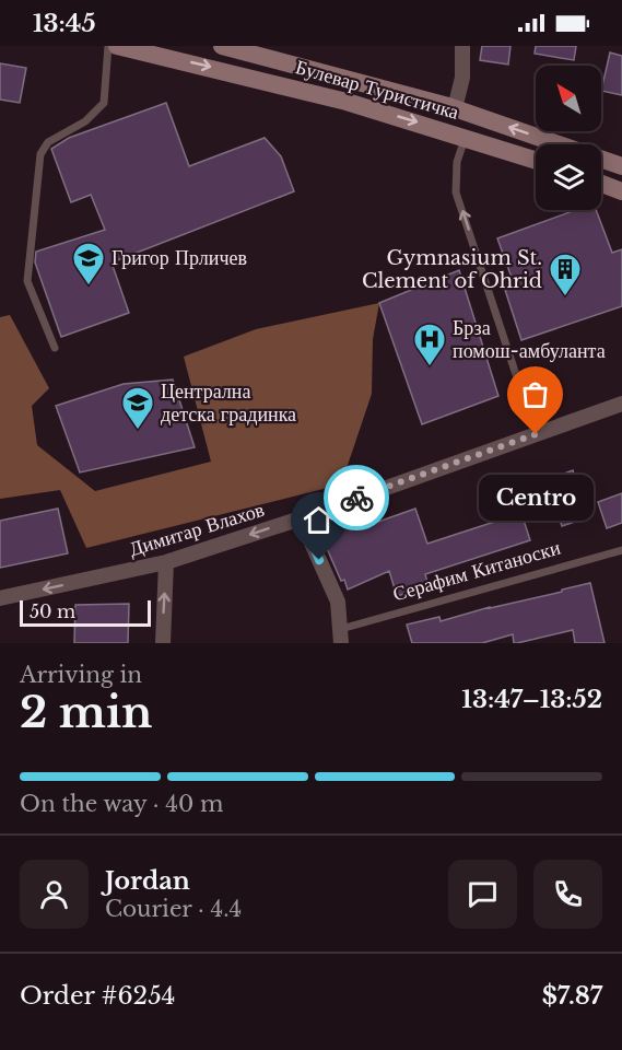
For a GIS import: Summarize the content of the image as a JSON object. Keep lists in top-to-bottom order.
{
  "streets": {
    "main road": ["Булевар Туристичка"],
    "street": ["Димитар Влахов", "Серафим Китаноски"]
  },
  "crossings": [
    ["Димитар Влахов", "Серафим Китаноски"]
  ],
  "one_way": ["Димитар Влахов"],
  "places": {
    "school or university": ["Григор Прличев", "Централна детска градинка"],
    "building": ["Gymnasium St. Clement of Ohrid"],
    "hospital": ["Брза помош-амбуланта"],
    "other": ["Centro"]
  },
  "scale_bar": "50 m",
  "north": "top left",
  "page": {
    "status": "13:45",
    "bubble": "Centro",
    "scale": "50 m",
    "heading": ["2 min", "Arriving in", "13:47–13:52"],
    "panel": [
      "Jordan",
      "Courier · 4.4",
      "Order #6254",
      "$7.87"
    ],
    "bar": "On the way · 40 m"
  }
}
